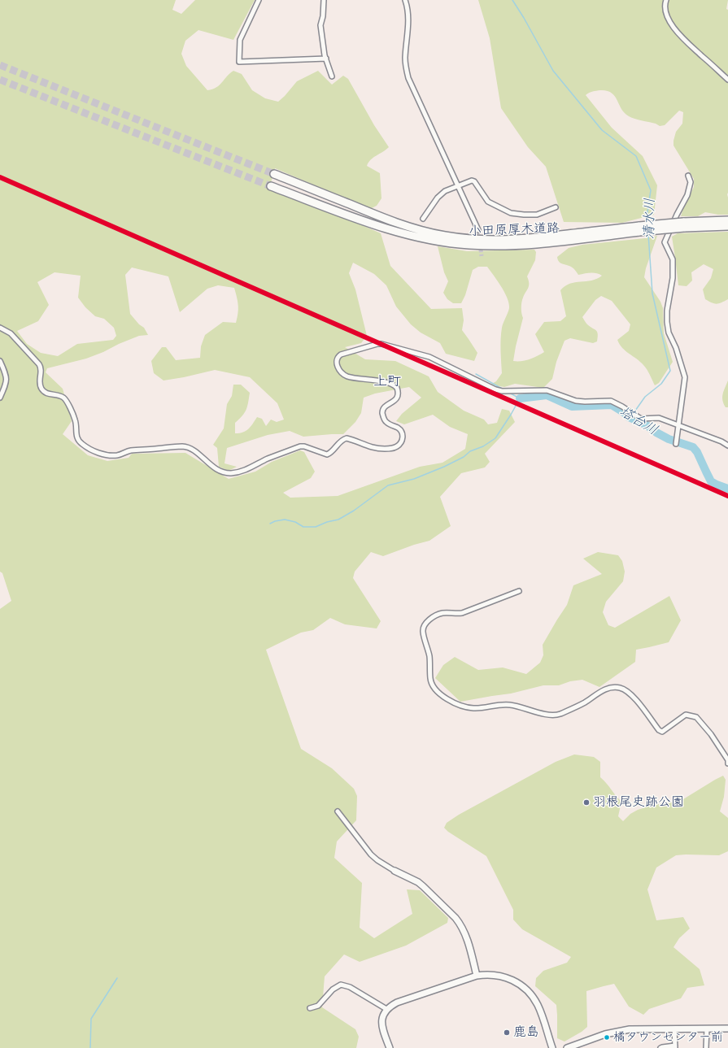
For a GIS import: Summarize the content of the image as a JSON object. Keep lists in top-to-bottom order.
{
  "streets": {
    "highway": ["小田原厚木道路"]
  },
  "districts": ["上町"],
  "water": ["清水川", "塔台川"],
  "places": ["羽根尾史跡公園", "鹿島", "橘タウンセンター前"]
}
